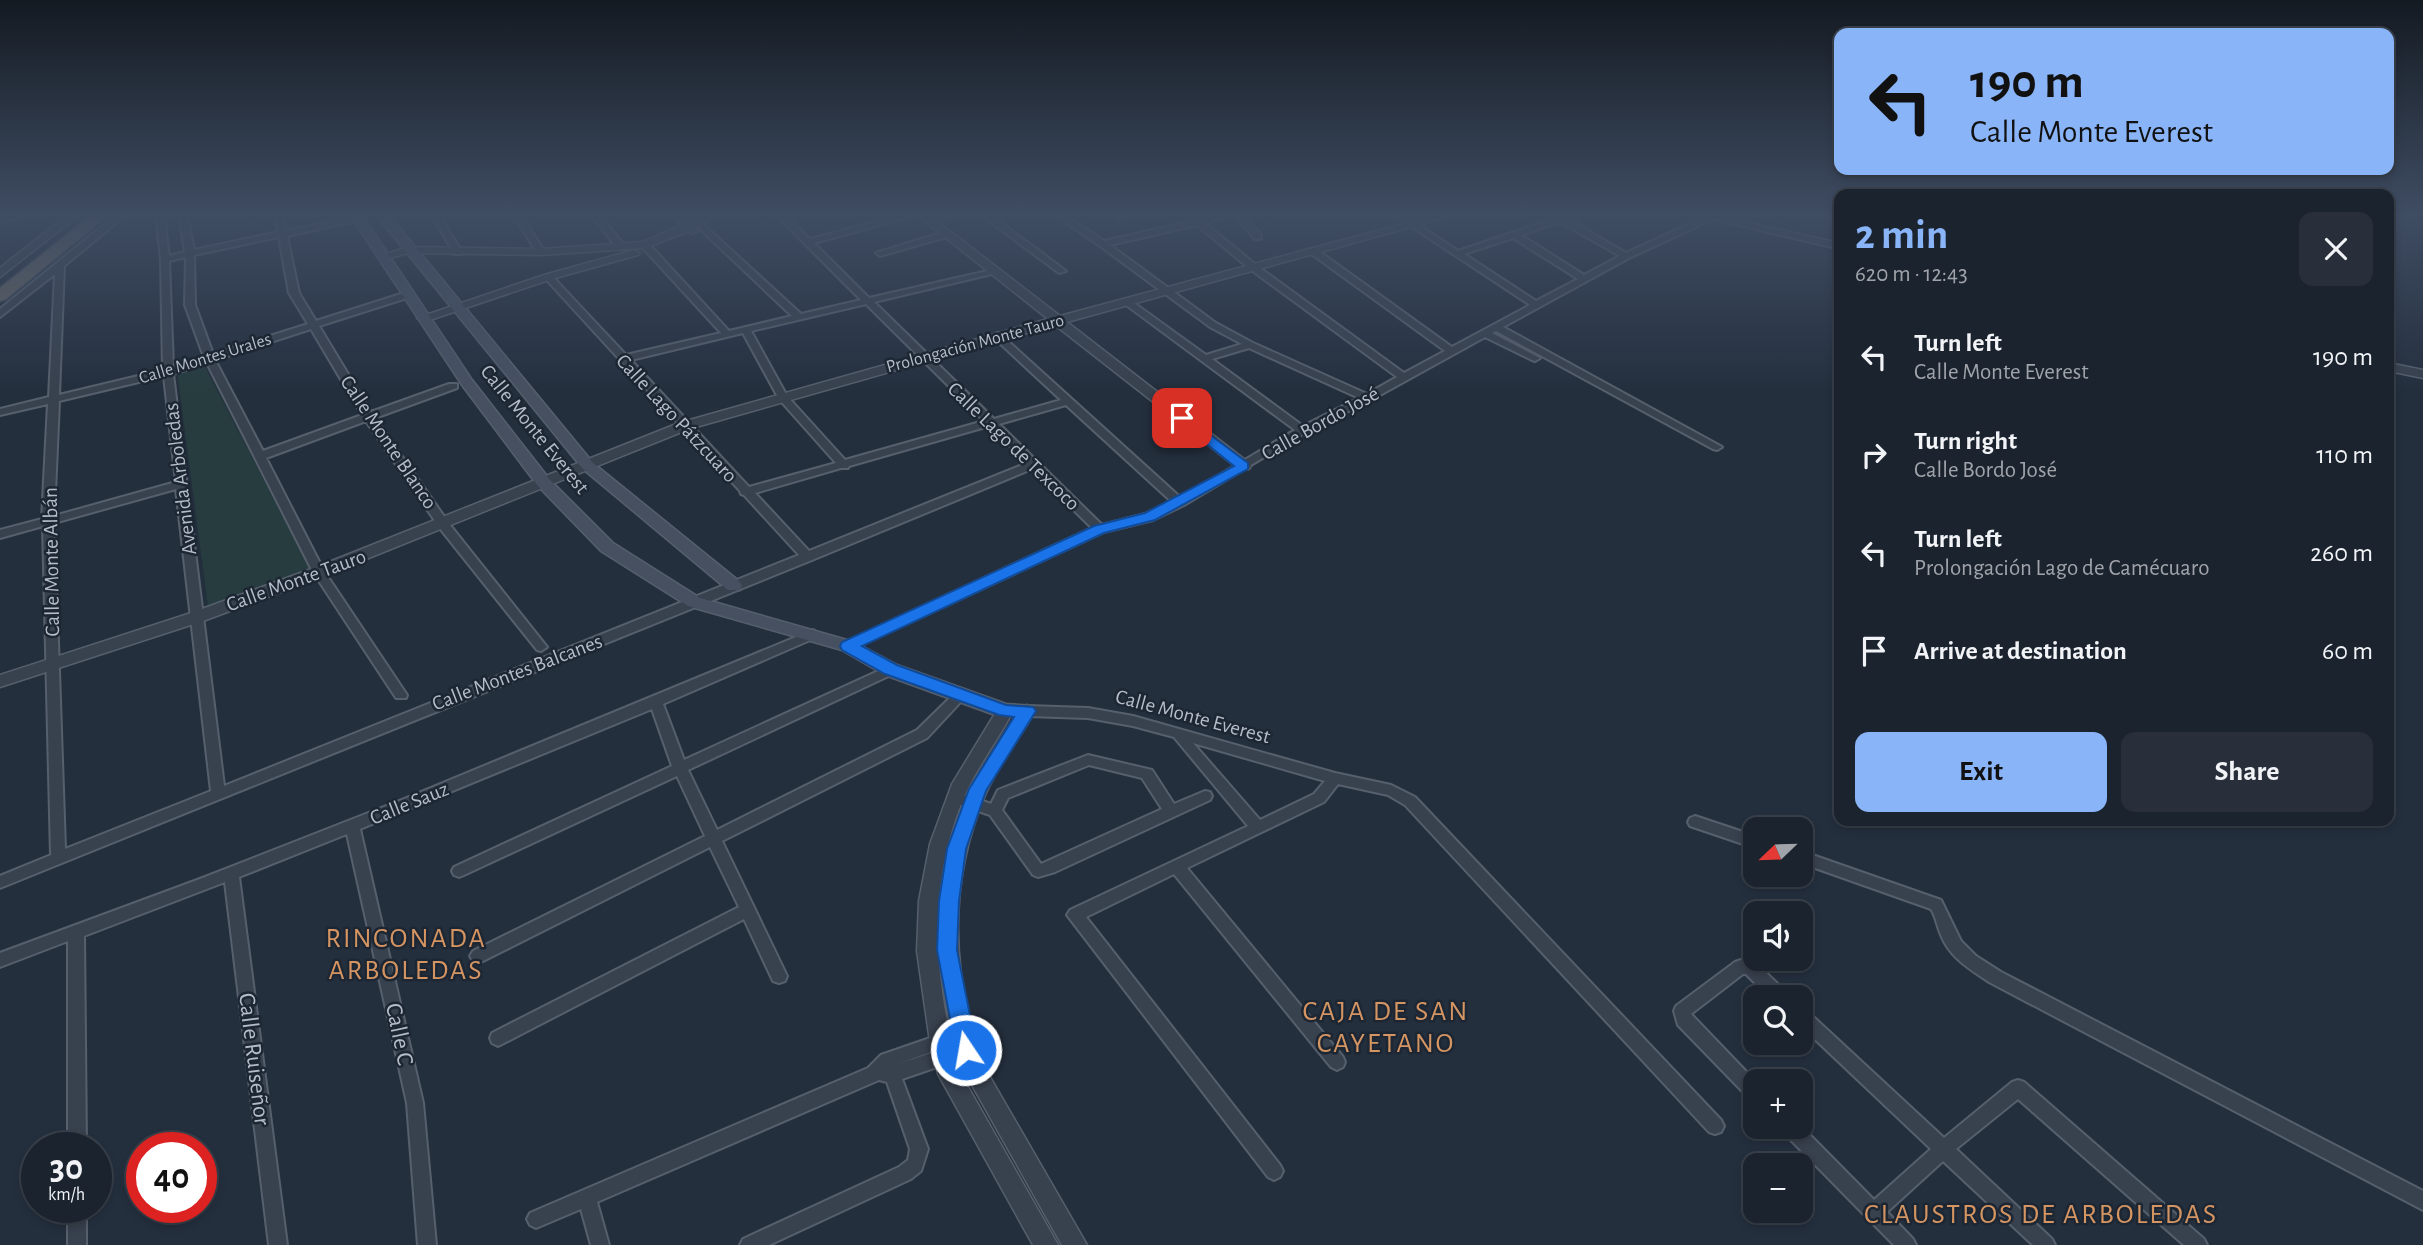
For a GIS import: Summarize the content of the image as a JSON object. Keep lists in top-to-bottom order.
{
  "streets": {
    "main road": ["Calle Monte Everest"],
    "street": [
      "Prolongación Monte Tauro",
      "Calle Montes Urales",
      "Calle Lago Pátzcuaro",
      "Calle Bordo José",
      "Calle Monte Blanco",
      "Calle Lago de Texcoco",
      "Avenida Arboledas",
      "Calle Monte Albán",
      "Calle Monte Tauro",
      "Calle Montes Balcanes",
      "Calle Sauz",
      "Calle C",
      "Calle Ruiseñor"
    ]
  },
  "crossings": [
    ["Prolongación Monte Tauro", "Calle Lago Pátzcuaro"],
    ["Prolongación Monte Tauro", "Calle Monte Everest"],
    ["Prolongación Monte Tauro", "Calle Lago de Texcoco"],
    ["Prolongación Monte Tauro", "Calle Monte Tauro"],
    ["Calle Montes Urales", "Calle Monte Everest"],
    ["Calle Montes Urales", "Calle Monte Blanco"],
    ["Calle Montes Urales", "Avenida Arboledas"],
    ["Calle Montes Urales", "Calle Monte Albán"],
    ["Calle Lago Pátzcuaro", "Calle Montes Balcanes"],
    ["Calle Bordo José", "Calle Monte Everest"],
    ["Calle Bordo José", "Calle Lago de Texcoco"],
    ["Calle Monte Everest", "Calle Monte Tauro"],
    ["Calle Monte Everest", "Calle Montes Balcanes"],
    ["Calle Monte Everest", "Calle Sauz"],
    ["Calle Monte Blanco", "Calle Monte Tauro"],
    ["Calle Lago de Texcoco", "Calle Montes Balcanes"],
    ["Avenida Arboledas", "Calle Monte Tauro"],
    ["Avenida Arboledas", "Calle Montes Balcanes"],
    ["Calle Monte Albán", "Calle Monte Tauro"],
    ["Calle Monte Albán", "Calle Montes Balcanes"],
    ["Calle Sauz", "Calle C"],
    ["Calle Sauz", "Calle Ruiseñor"]
  ],
  "districts": ["RINCONADA ARBOLEDAS", "CAJA DE SAN CAYETANO", "CLAUSTROS DE ARBOLEDAS"],
  "north": "bottom left",
  "page": {
    "turn": ["190 m", "Calle Monte Everest"],
    "heading": ["2 min", "620 m · 12:43"],
    "list": [
      {
        "name": "Turn left",
        "note": "Calle Monte Everest",
        "value": "190 m"
      },
      {
        "name": "Turn right",
        "note": "Calle Bordo José",
        "value": "110 m"
      },
      {
        "name": "Turn left",
        "note": "Prolongación Lago de Camécuaro",
        "value": "260 m"
      },
      {
        "name": "Arrive at destination",
        "value": "60 m"
      }
    ],
    "buttons": ["Exit", "Share"],
    "map_buttons": ["+", "−"],
    "speed": "30 km/h",
    "limit": "40"
  }
}
